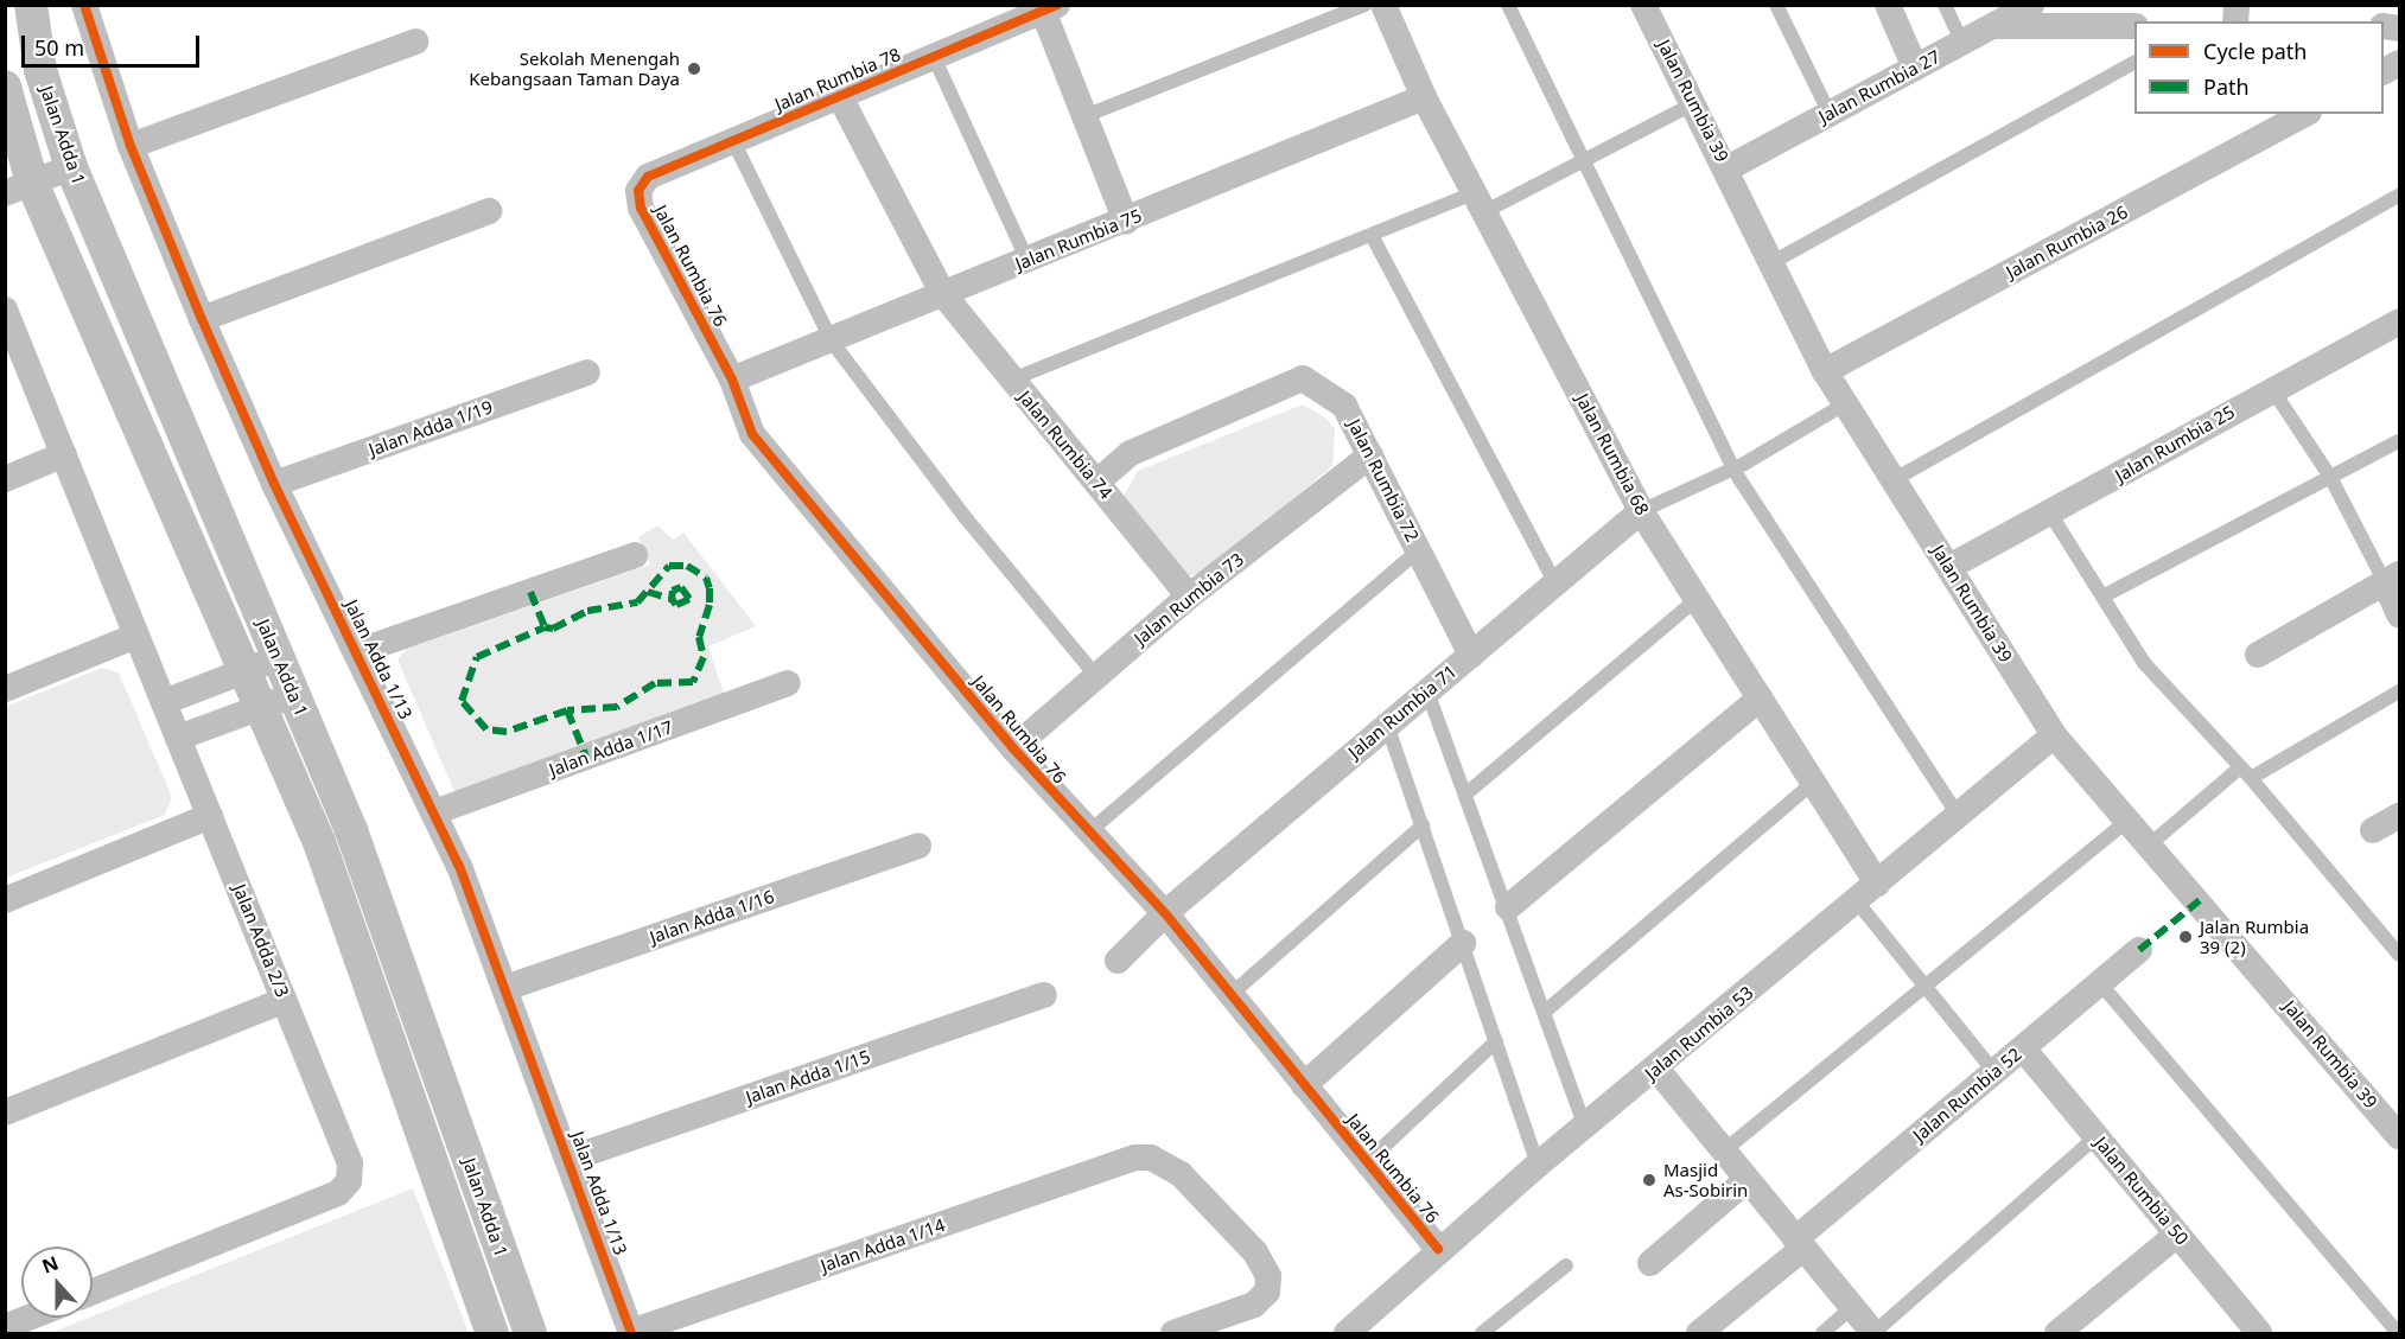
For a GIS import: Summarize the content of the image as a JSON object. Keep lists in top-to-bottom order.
{
  "streets": {
    "street": [
      "Jalan Rumbia 78",
      "Jalan Rumbia 27",
      "Jalan Rumbia 39",
      "Jalan Adda 1",
      "Jalan Rumbia 75",
      "Jalan Rumbia 26",
      "Jalan Rumbia 76",
      "Jalan Adda 1/19",
      "Jalan Rumbia 25",
      "Jalan Rumbia 74",
      "Jalan Rumbia 68",
      "Jalan Rumbia 72",
      "Jalan Rumbia 73",
      "Jalan Adda 1/13",
      "Jalan Rumbia 71",
      "Jalan Adda 1/17",
      "Jalan Adda 1/16",
      "Jalan Adda 2/3",
      "Jalan Rumbia 53",
      "Jalan Adda 1/15",
      "Jalan Rumbia 52",
      "Jalan Rumbia 50",
      "Jalan Adda 1/14"
    ]
  },
  "crossings": [
    ["Jalan Rumbia 78", "Jalan Rumbia 75"],
    ["Jalan Rumbia 78", "Jalan Rumbia 76"],
    ["Jalan Rumbia 78", "Jalan Rumbia 74"],
    ["Jalan Rumbia 27", "Jalan Rumbia 39"],
    ["Jalan Rumbia 39", "Jalan Rumbia 26"],
    ["Jalan Rumbia 39", "Jalan Rumbia 25"],
    ["Jalan Rumbia 39", "Jalan Rumbia 53"],
    ["Jalan Rumbia 75", "Jalan Rumbia 76"],
    ["Jalan Rumbia 75", "Jalan Rumbia 74"],
    ["Jalan Rumbia 75", "Jalan Rumbia 68"],
    ["Jalan Rumbia 76", "Jalan Rumbia 73"],
    ["Jalan Rumbia 76", "Jalan Rumbia 71"],
    ["Jalan Rumbia 76", "Jalan Rumbia 53"],
    ["Jalan Adda 1/19", "Jalan Adda 1/13"],
    ["Jalan Rumbia 74", "Jalan Rumbia 72"],
    ["Jalan Rumbia 74", "Jalan Rumbia 73"],
    ["Jalan Rumbia 68", "Jalan Rumbia 71"],
    ["Jalan Rumbia 68", "Jalan Rumbia 53"],
    ["Jalan Rumbia 72", "Jalan Rumbia 73"],
    ["Jalan Rumbia 72", "Jalan Rumbia 71"],
    ["Jalan Adda 1/13", "Jalan Adda 1/17"],
    ["Jalan Adda 1/13", "Jalan Adda 1/16"],
    ["Jalan Adda 1/13", "Jalan Adda 1/15"],
    ["Jalan Adda 1/13", "Jalan Adda 1/14"],
    ["Jalan Rumbia 52", "Jalan Rumbia 50"]
  ],
  "places": ["Sekolah Menengah Kebangsaan Taman Daya", "Jalan Rumbia 39 (2)", "Masjid As-Sobirin"],
  "legend": ["Cycle path", "Path"],
  "scale_bar": "50 m",
  "north": "top"
}
